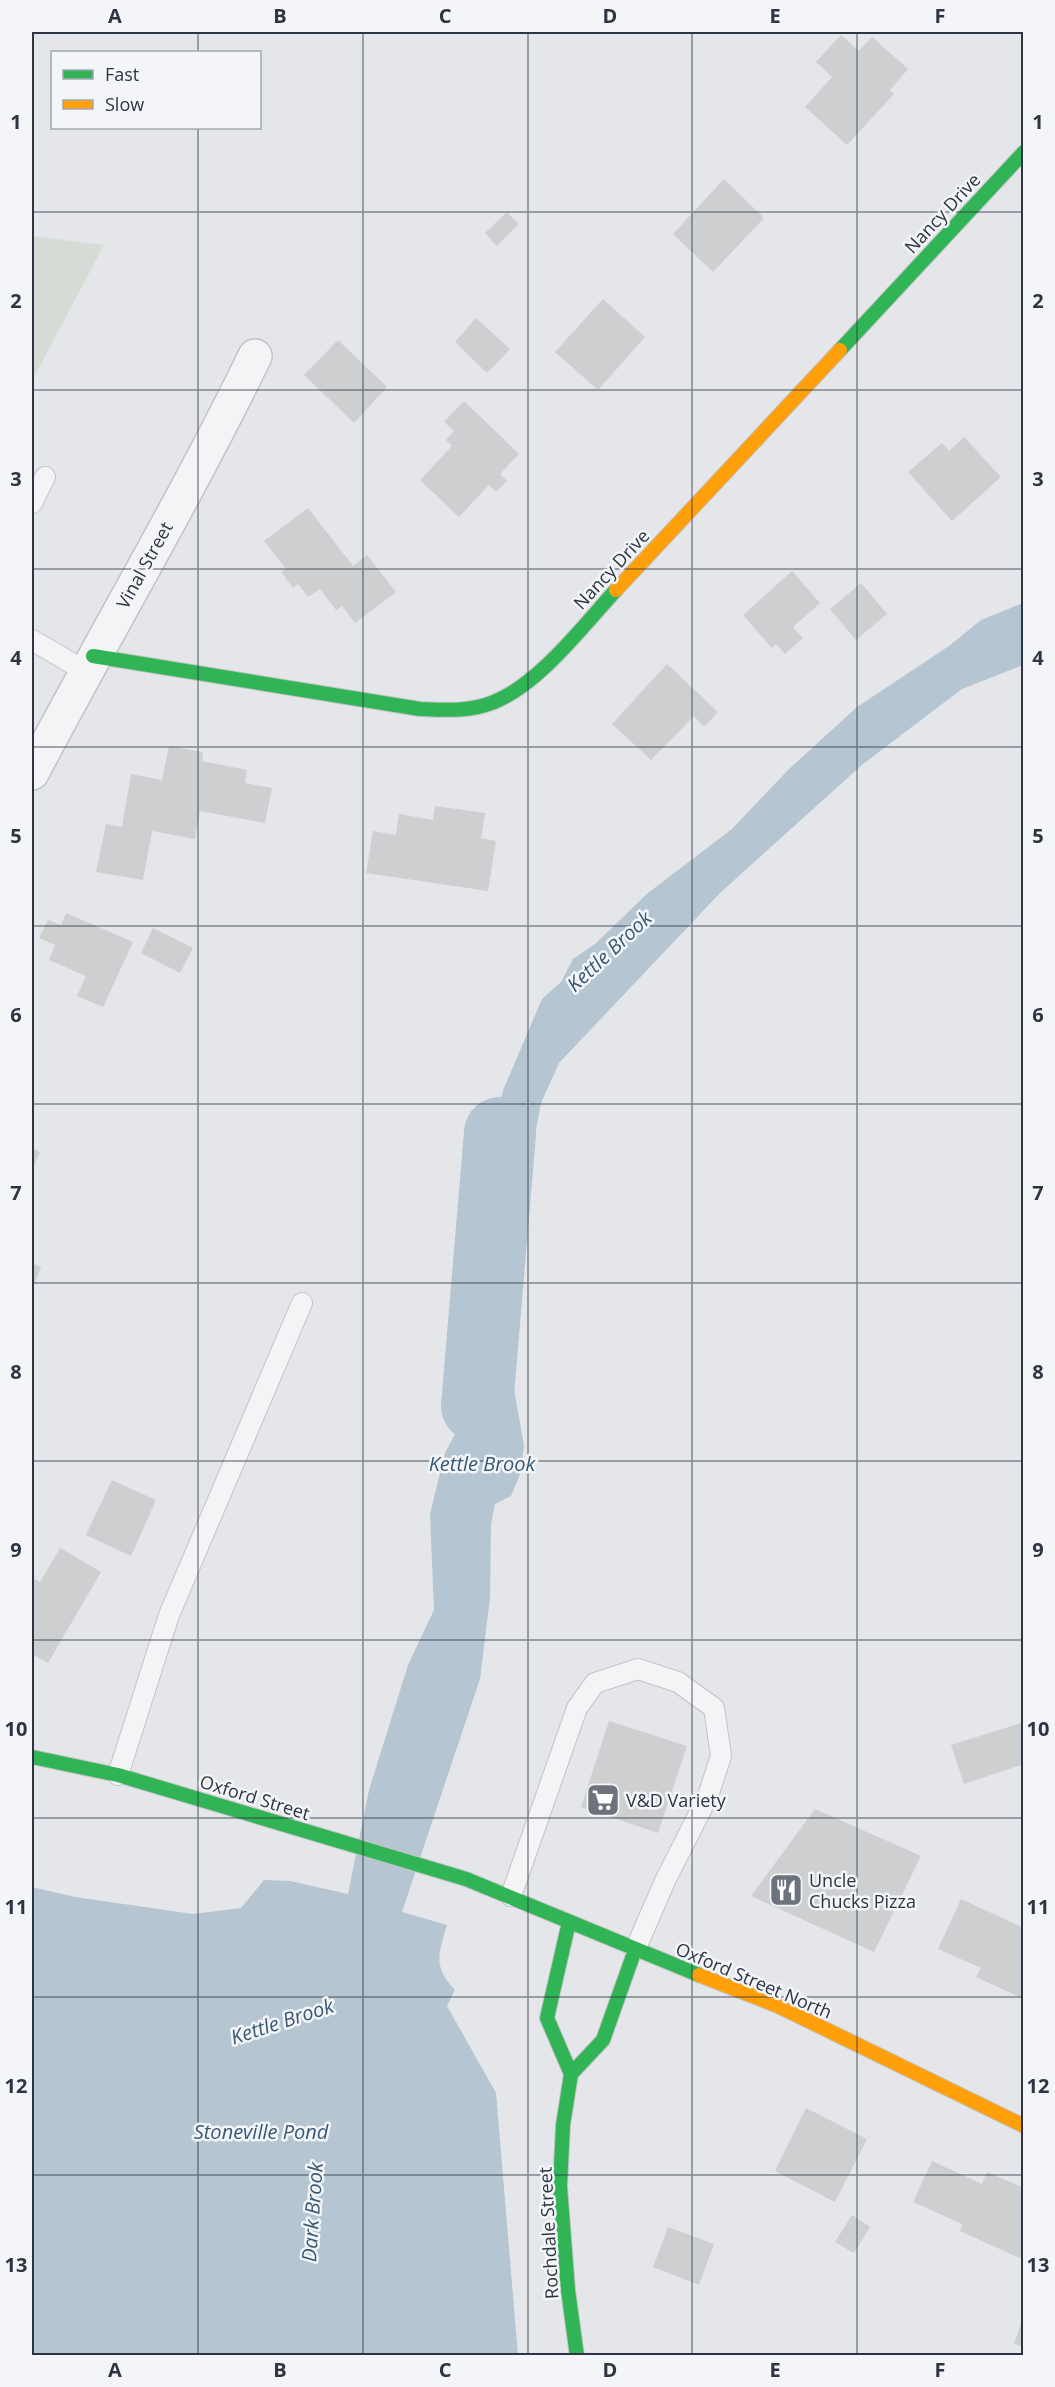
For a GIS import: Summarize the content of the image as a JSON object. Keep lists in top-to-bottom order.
{
  "streets": {
    "street": [
      "Nancy Drive",
      "Vinal Street",
      "Oxford Street",
      "Oxford Street North",
      "Rochdale Street"
    ]
  },
  "crossings": [
    ["Nancy Drive", "Vinal Street"],
    ["Oxford Street", "Oxford Street North"]
  ],
  "water": ["Kettle Brook", "Stoneville Pond", "Dark Brook"],
  "places": {
    "supermarket": ["V&D Variety"],
    "restaurant": ["Uncle Chucks Pizza"]
  },
  "legend": ["Fast", "Slow"],
  "grid": {
    "columns": [
      "A",
      "B",
      "C",
      "D",
      "E",
      "F"
    ],
    "rows": [
      "1",
      "2",
      "3",
      "4",
      "5",
      "6",
      "7",
      "8",
      "9",
      "10",
      "11",
      "12",
      "13"
    ]
  }
}
